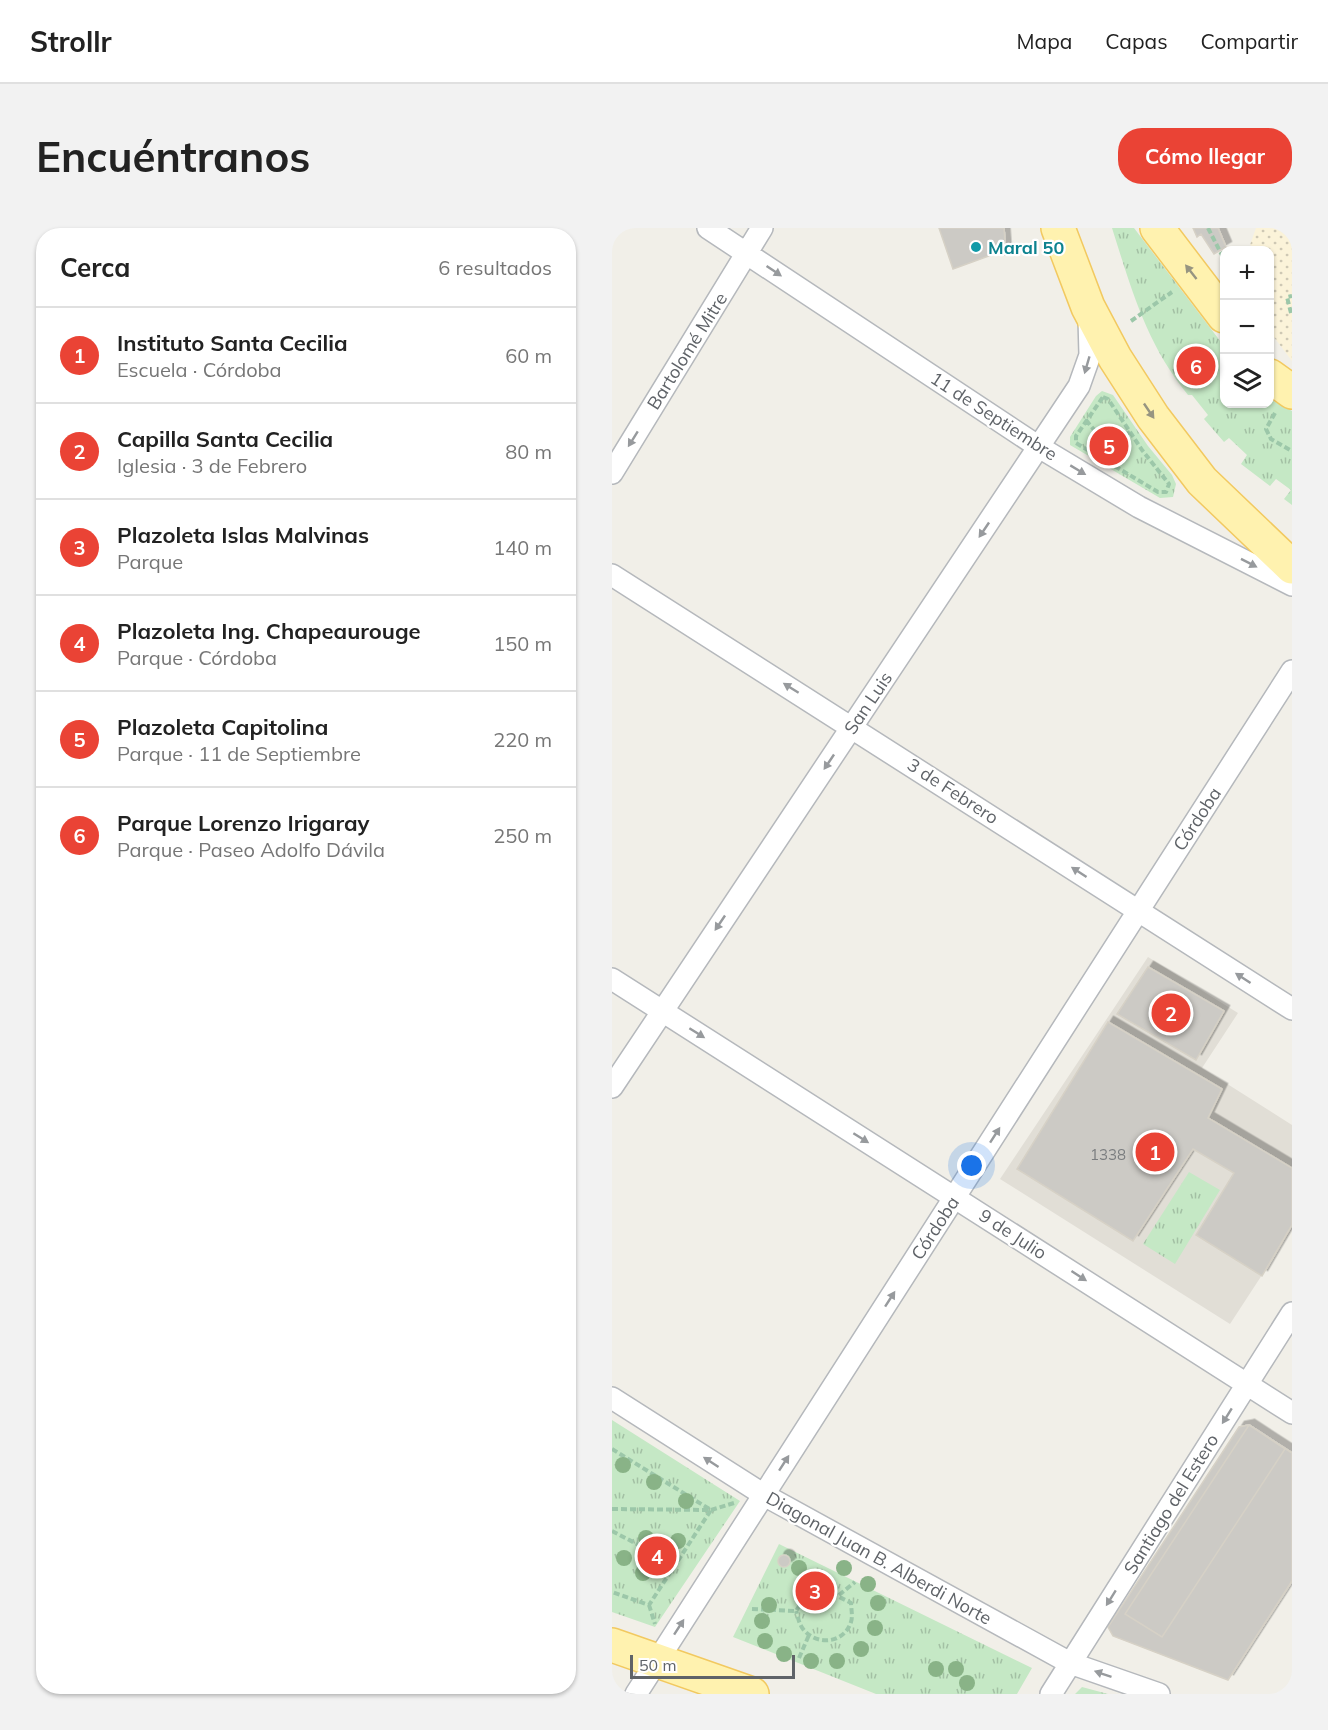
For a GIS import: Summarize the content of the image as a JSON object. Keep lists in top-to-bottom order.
{
  "streets": {
    "street": [
      "Bartolomé Mitre",
      "11 de Septiembre",
      "San Luis",
      "3 de Febrero",
      "Córdoba",
      "9 de Julio",
      "Santiago del Estero",
      "Diagonal Juan B. Alberdi Norte"
    ]
  },
  "crossings": [
    ["Bartolomé Mitre", "11 de Septiembre"],
    ["11 de Septiembre", "San Luis"],
    ["San Luis", "3 de Febrero"],
    ["San Luis", "9 de Julio"],
    ["3 de Febrero", "Córdoba"],
    ["Córdoba", "9 de Julio"],
    ["Córdoba", "Diagonal Juan B. Alberdi Norte"],
    ["9 de Julio", "Santiago del Estero"],
    ["Santiago del Estero", "Diagonal Juan B. Alberdi Norte"]
  ],
  "one_way": [
    "Bartolomé Mitre",
    "11 de Septiembre",
    "San Luis",
    "3 de Febrero",
    "Córdoba",
    "9 de Julio",
    "Santiago del Estero",
    "Diagonal Juan B. Alberdi Norte"
  ],
  "places": ["Maral 50"],
  "house_numbers": ["1338"],
  "scale_bar": "50 m",
  "page": {
    "header": "Strollr",
    "nav": ["Mapa", "Capas", "Compartir"],
    "buttons": "Cómo llegar",
    "title": "Encuéntranos",
    "heading": ["Cerca", "6 resultados"],
    "map_buttons": ["+", "−"],
    "list": [
      {
        "mark": "1",
        "name": "Instituto Santa Cecilia",
        "note": "Escuela · Córdoba",
        "value": "60 m"
      },
      {
        "mark": "2",
        "name": "Capilla Santa Cecilia",
        "note": "Iglesia · 3 de Febrero",
        "value": "80 m"
      },
      {
        "mark": "3",
        "name": "Plazoleta Islas Malvinas",
        "note": "Parque",
        "value": "140 m"
      },
      {
        "mark": "4",
        "name": "Plazoleta Ing. Chapeaurouge",
        "note": "Parque · Córdoba",
        "value": "150 m"
      },
      {
        "mark": "5",
        "name": "Plazoleta Capitolina",
        "note": "Parque · 11 de Septiembre",
        "value": "220 m"
      },
      {
        "mark": "6",
        "name": "Parque Lorenzo Irigaray",
        "note": "Parque · Paseo Adolfo Dávila",
        "value": "250 m"
      }
    ],
    "pins": [
      "6",
      "5",
      "2",
      "1",
      "4",
      "3"
    ],
    "scale": "50 m"
  }
}
